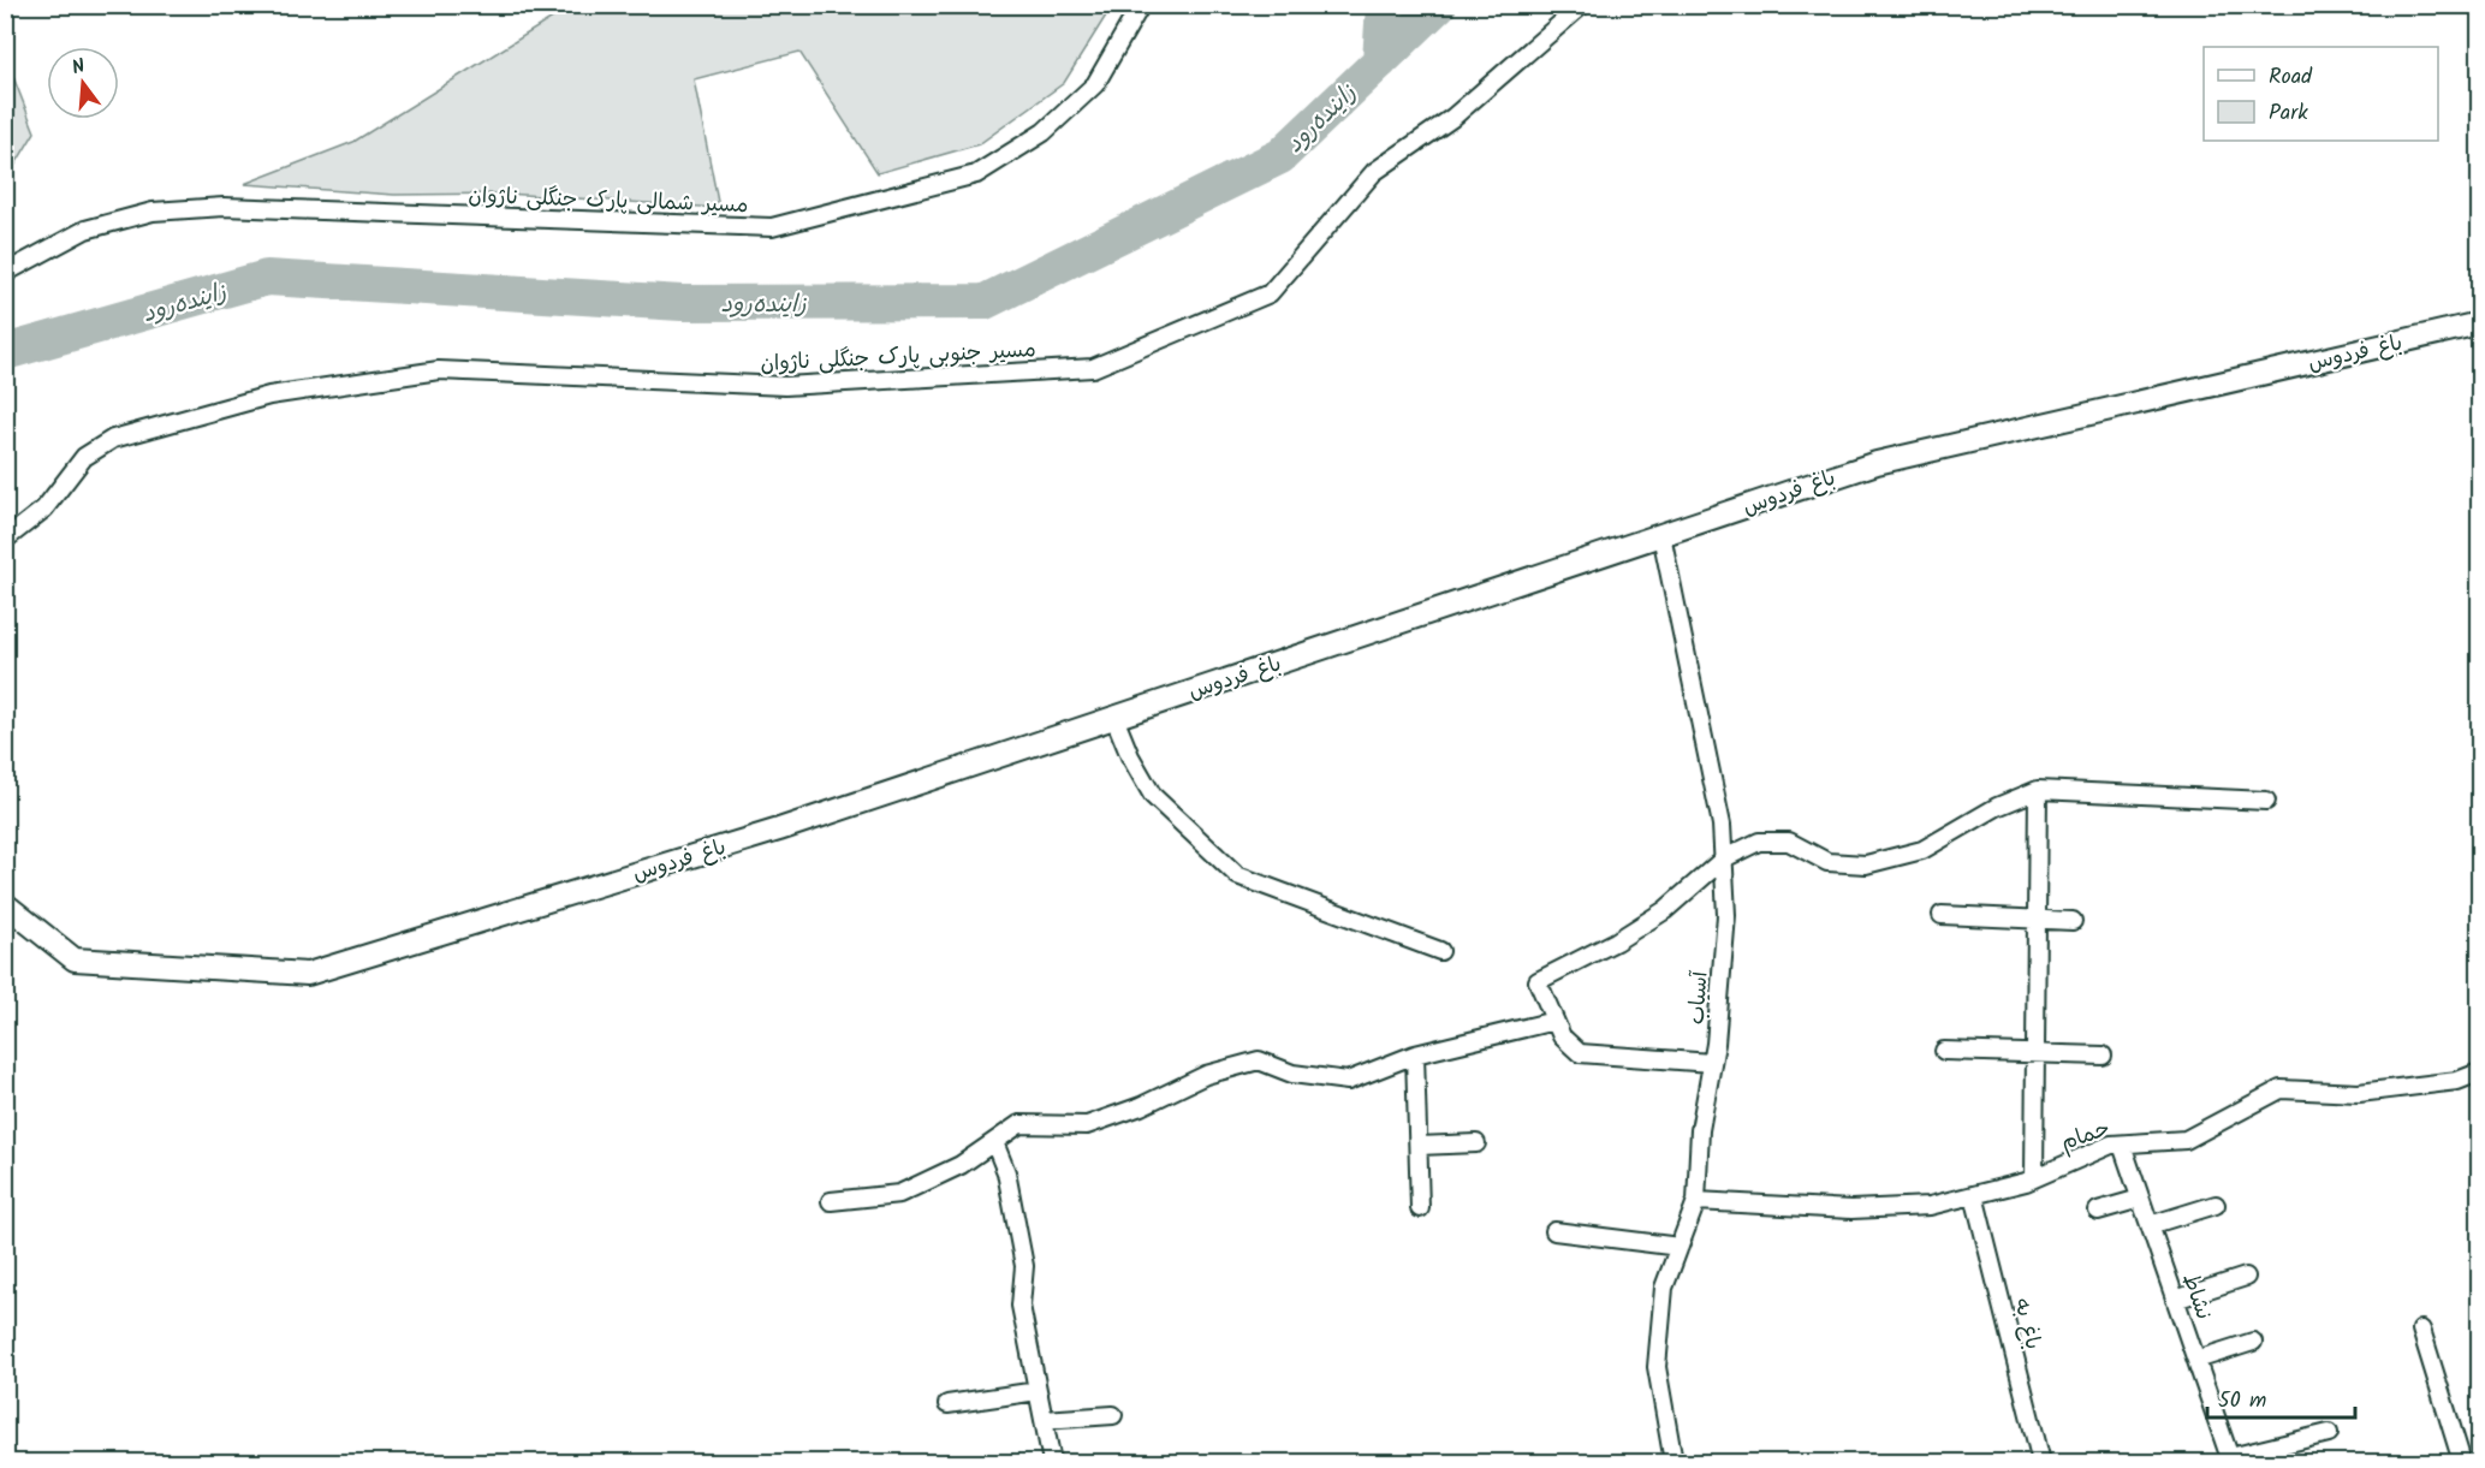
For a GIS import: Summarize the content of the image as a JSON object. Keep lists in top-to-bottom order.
{
  "streets": {
    "street": [
      "مسیر شمالی پارک جنگلی ناژوان",
      "باغ فردوس",
      "مسیر جنوبی پارک جنگلی ناژوان",
      "آسیاب",
      "حمام",
      "نشاط",
      "باغ به"
    ]
  },
  "crossings": [
    ["باغ فردوس", "آسیاب"],
    ["آسیاب", "حمام"],
    ["حمام", "نشاط"],
    ["حمام", "باغ به"]
  ],
  "water": ["زاینده‌رود"],
  "legend": ["Road", "Park"],
  "scale_bar": "50 m",
  "north": "top"
}
